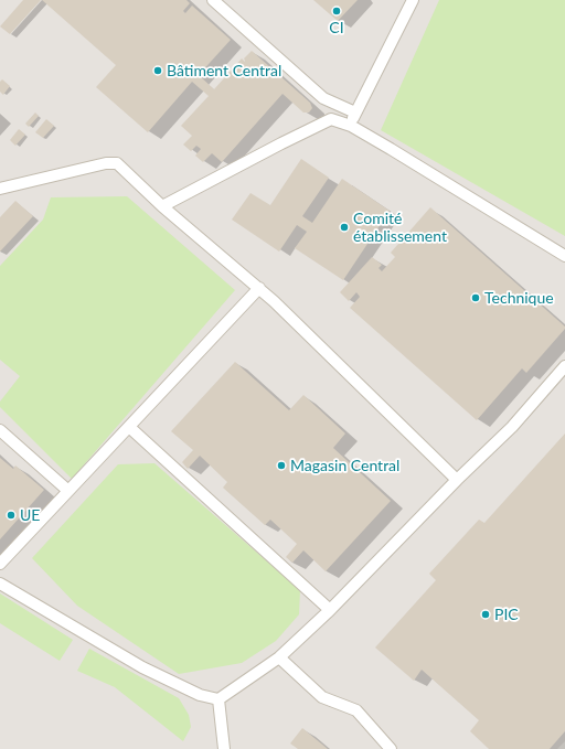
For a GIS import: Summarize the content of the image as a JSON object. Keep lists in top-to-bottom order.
{
  "places": [
    "CI",
    "Bâtiment Central",
    "Comité établissement",
    "Technique",
    "Magasin Central",
    "UE",
    "PIC"
  ]
}
